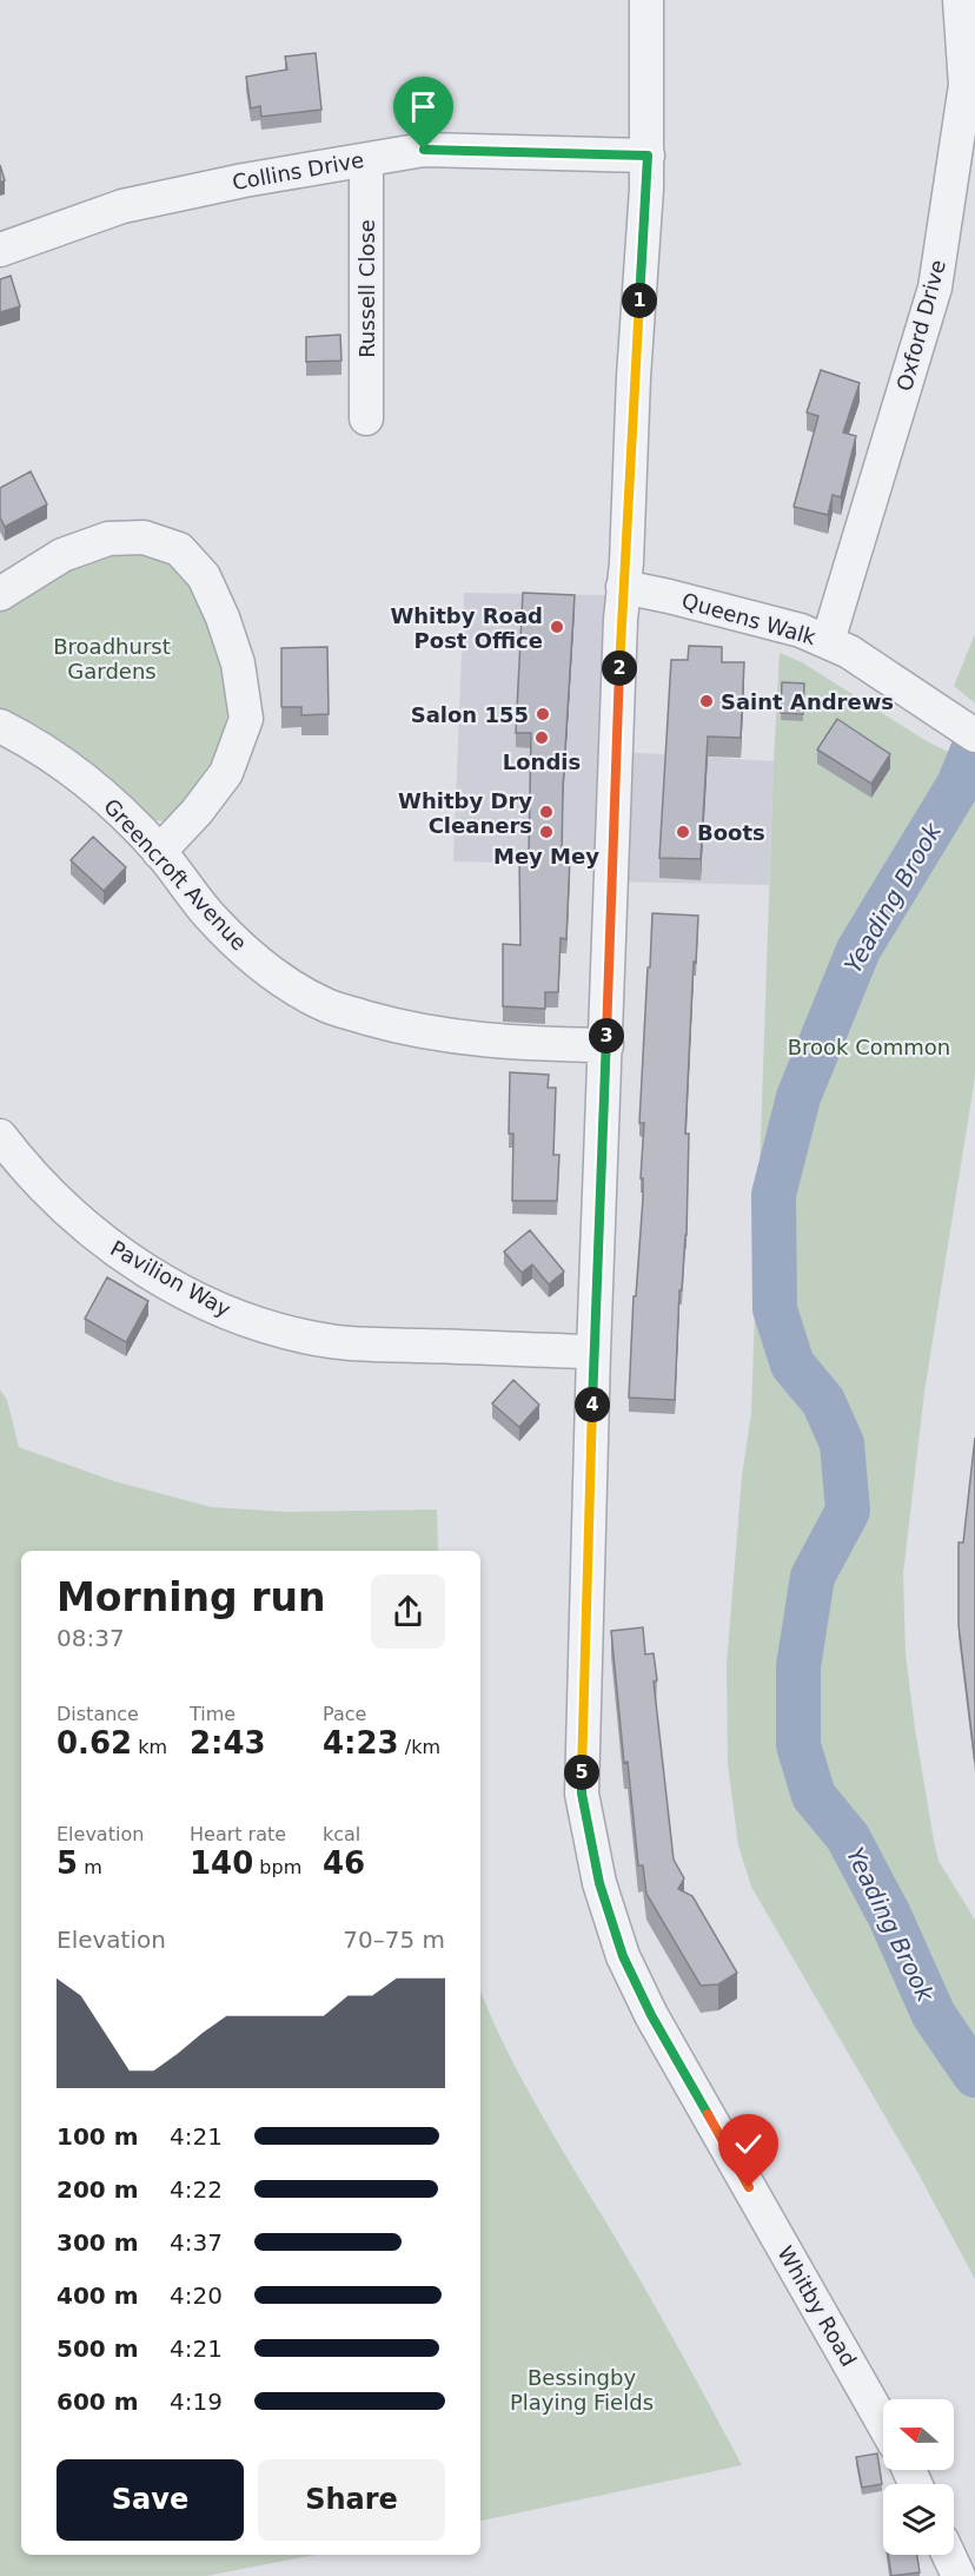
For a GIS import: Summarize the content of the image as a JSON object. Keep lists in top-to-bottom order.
{
  "streets": {
    "street": [
      "Collins Drive",
      "Russell Close",
      "Oxford Drive",
      "Queens Walk",
      "Greencroft Avenue",
      "Pavilion Way",
      "Whitby Road"
    ]
  },
  "crossings": [
    ["Collins Drive", "Russell Close"],
    ["Collins Drive", "Whitby Road"],
    ["Oxford Drive", "Queens Walk"],
    ["Queens Walk", "Whitby Road"],
    ["Greencroft Avenue", "Whitby Road"],
    ["Pavilion Way", "Whitby Road"]
  ],
  "water": ["Yeading Brook"],
  "parks": ["Broadhurst Gardens", "Brook Common", "Bessingby Playing Fields"],
  "places": [
    "Whitby Road Post Office",
    "Saint Andrews",
    "Salon 155",
    "Londis",
    "Whitby Dry Cleaners",
    "Mey Mey",
    "Boots"
  ],
  "north": "left",
  "page": {
    "pins": [
      "1",
      "2",
      "3",
      "4",
      "5"
    ],
    "heading": ["Morning run", "08:37"],
    "stats": [
      ["Distance", "0.62 km"],
      ["Time", "2:43"],
      ["Pace", "4:23 /km"],
      ["Elevation", "5 m"],
      ["Heart rate", "140 bpm"],
      ["kcal", "46"]
    ],
    "chart": ["Elevation", "70–75 m"],
    "list": [
      {
        "name": "100 m",
        "note": "4:21"
      },
      {
        "name": "200 m",
        "note": "4:22"
      },
      {
        "name": "300 m",
        "note": "4:37"
      },
      {
        "name": "400 m",
        "note": "4:20"
      },
      {
        "name": "500 m",
        "note": "4:21"
      },
      {
        "name": "600 m",
        "note": "4:19"
      }
    ],
    "buttons": ["Save", "Share"]
  }
}
